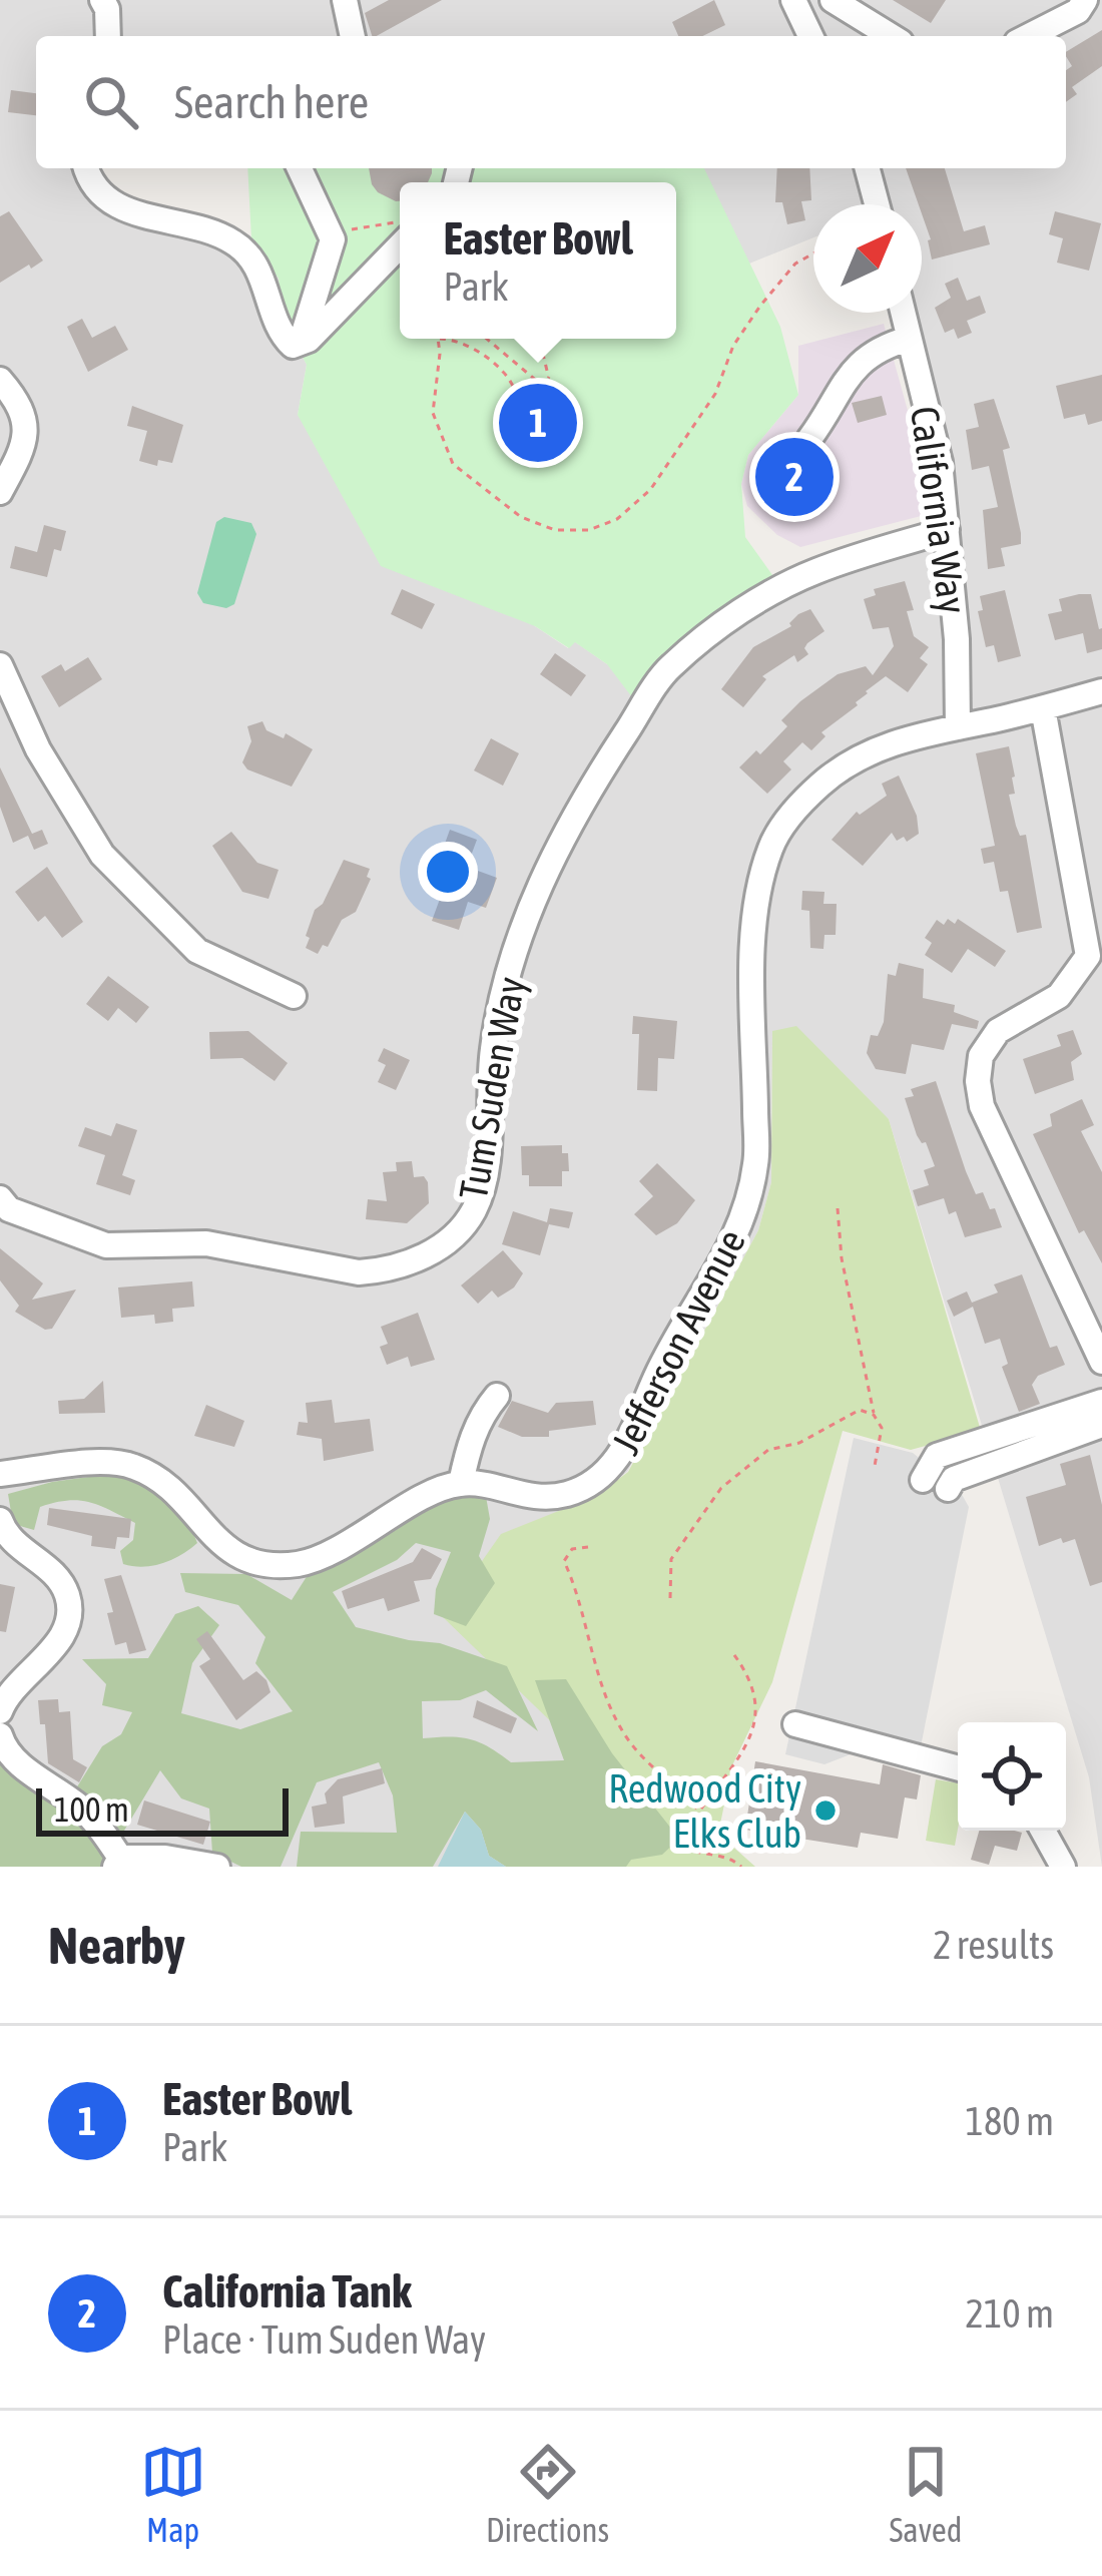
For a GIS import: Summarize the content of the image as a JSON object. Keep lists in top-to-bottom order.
{
  "streets": {
    "street": ["California Way", "Tum Suden Way", "Jefferson Avenue"]
  },
  "crossings": [
    ["California Way", "Tum Suden Way"],
    ["California Way", "Jefferson Avenue"]
  ],
  "places": ["Redwood City Elks Club"],
  "scale_bar": "100 m",
  "north": "top right",
  "page": {
    "search": "Search here",
    "popup": ["Easter Bowl", "Park"],
    "pins": ["1", "2"],
    "scale": "100 m",
    "heading": ["Nearby", "2 results"],
    "list": [
      {
        "mark": "1",
        "name": "Easter Bowl",
        "note": "Park",
        "value": "180 m"
      },
      {
        "mark": "2",
        "name": "California Tank",
        "note": "Place · Tum Suden Way",
        "value": "210 m"
      }
    ],
    "nav": ["Map", "Directions", "Saved"]
  }
}
